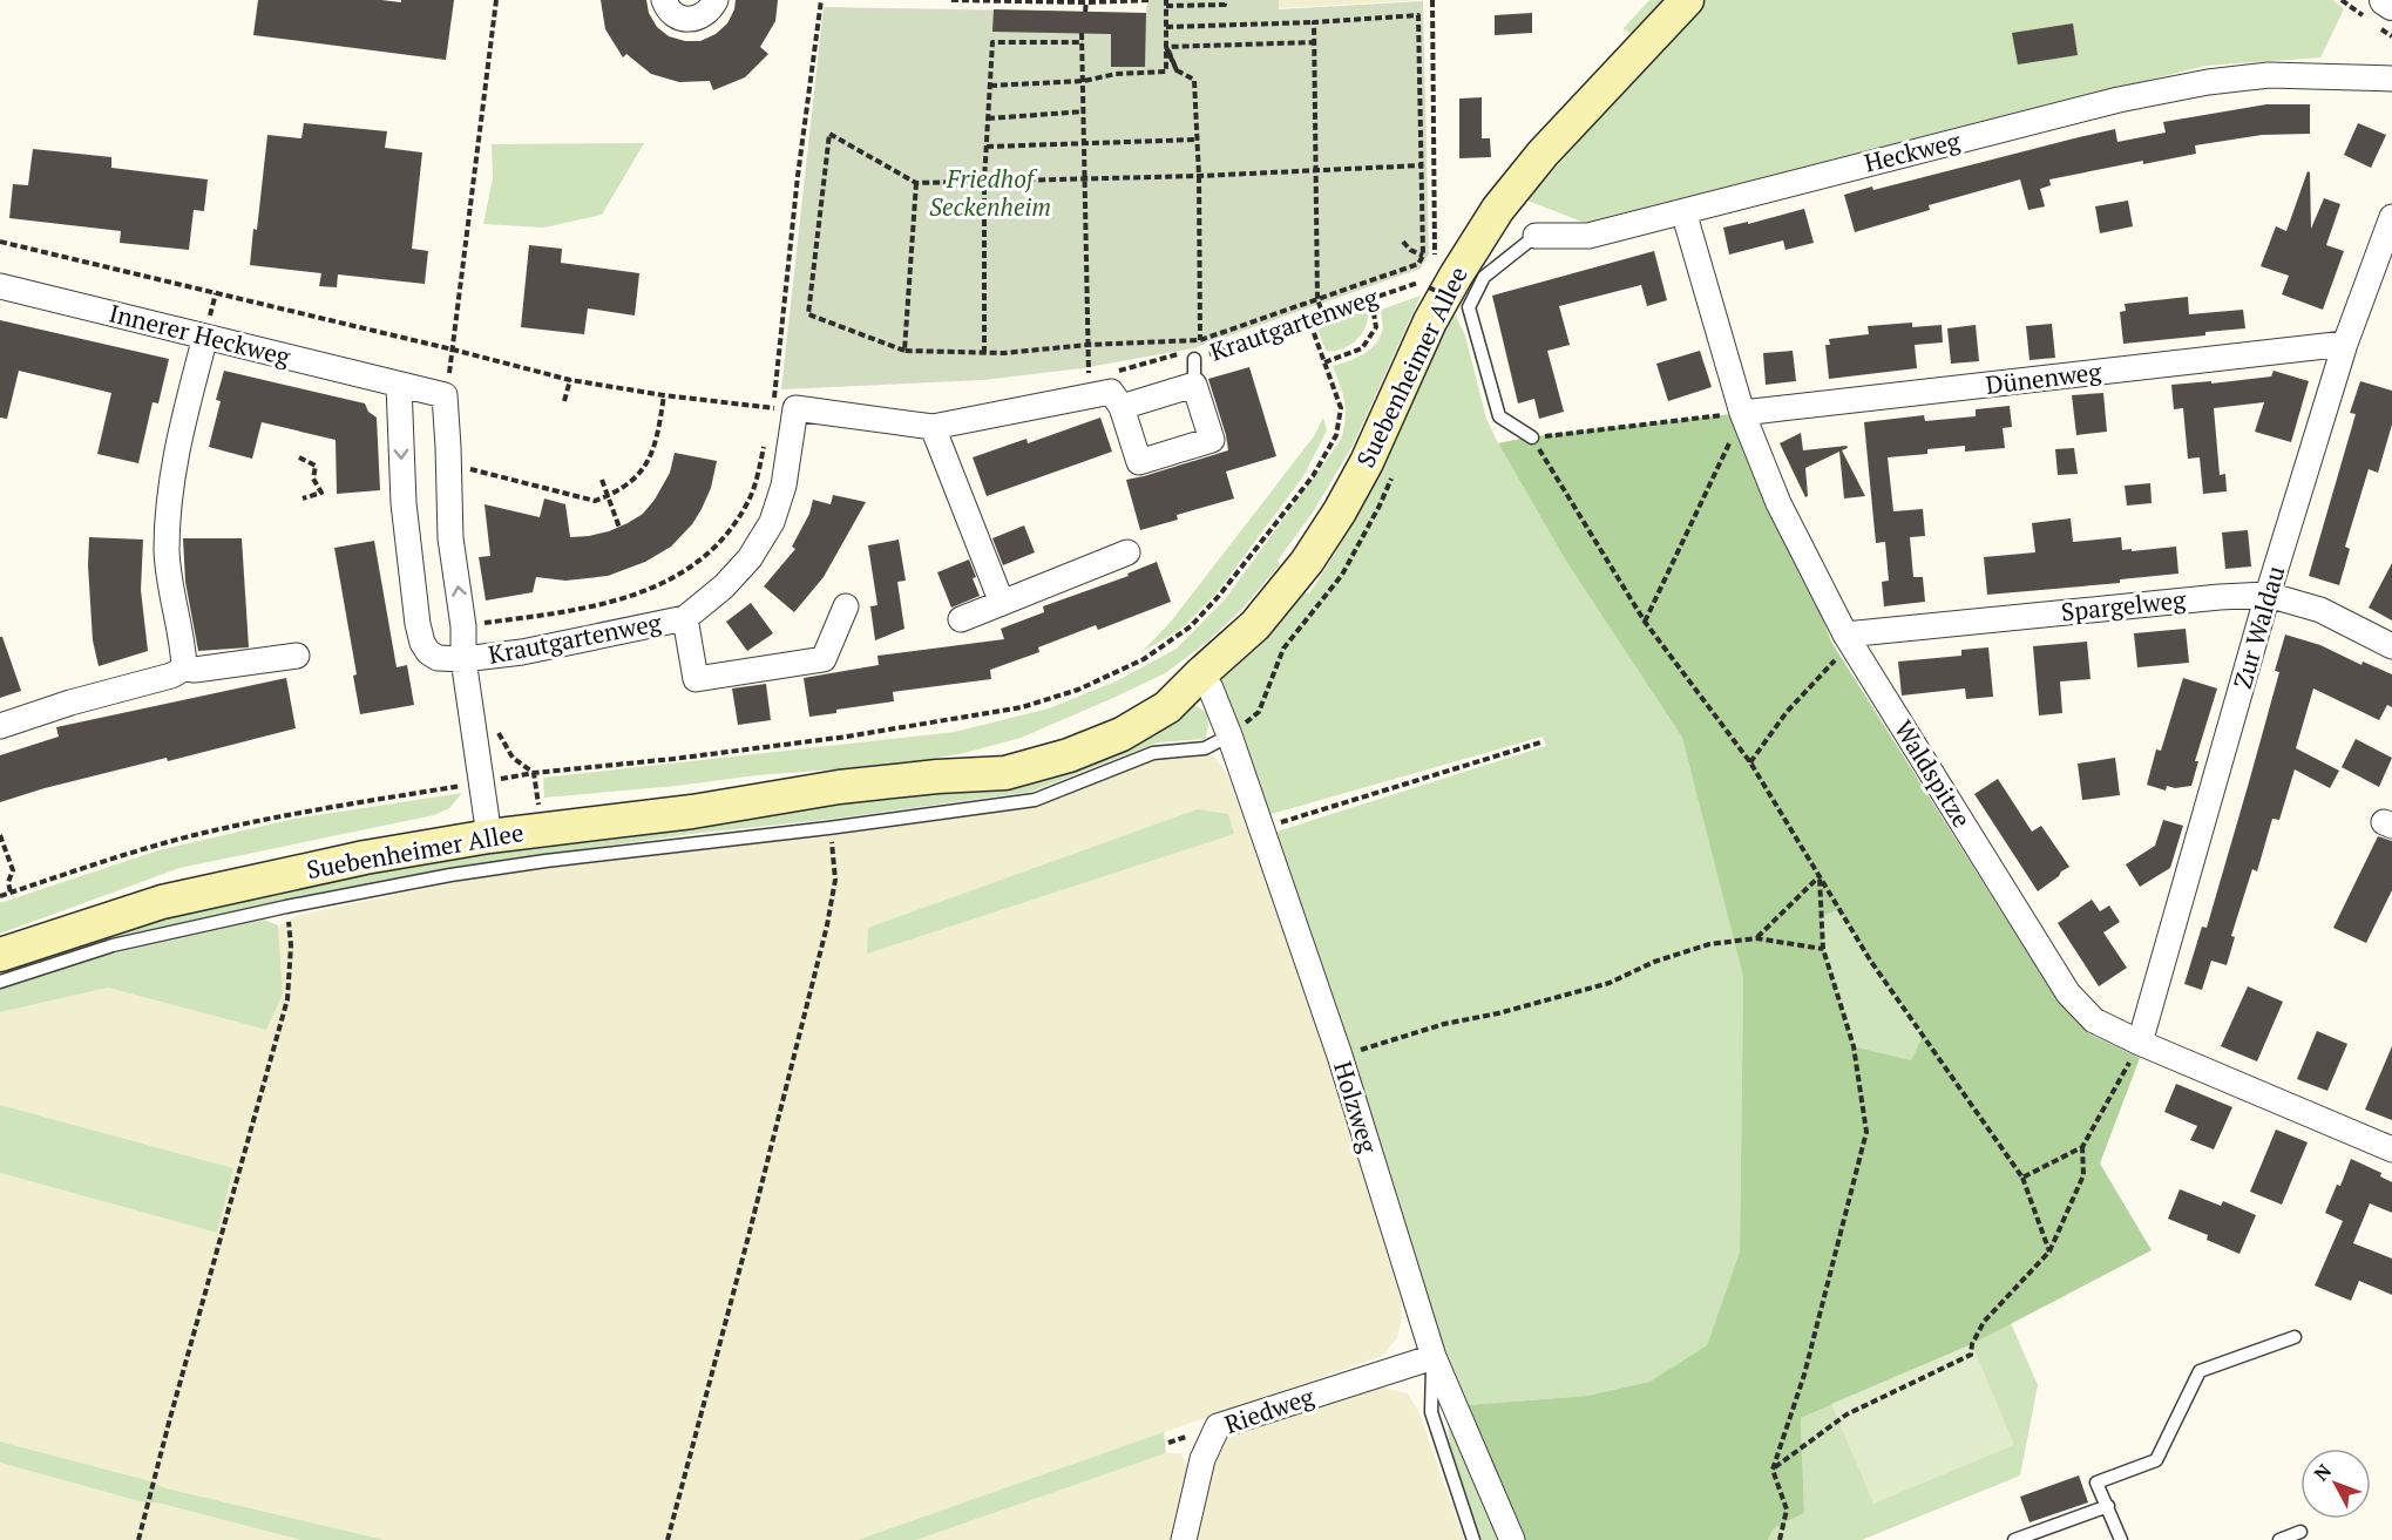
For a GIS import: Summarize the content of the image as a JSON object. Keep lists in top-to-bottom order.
{
  "streets": {
    "main road": ["Suebenheimer Allee"],
    "street": [
      "Heckweg",
      "Krautgartenweg",
      "Innerer Heckweg",
      "Dünenweg",
      "Spargelweg",
      "Zur Waldau",
      "Waldspitze",
      "Holzweg",
      "Riedweg"
    ]
  },
  "crossings": [
    ["Heckweg", "Waldspitze"],
    ["Suebenheimer Allee", "Holzweg"],
    ["Dünenweg", "Zur Waldau"],
    ["Dünenweg", "Waldspitze"],
    ["Spargelweg", "Zur Waldau"],
    ["Spargelweg", "Waldspitze"],
    ["Zur Waldau", "Waldspitze"],
    ["Holzweg", "Riedweg"]
  ],
  "parks": ["Friedhof Seckenheim"],
  "north": "top left"
}
